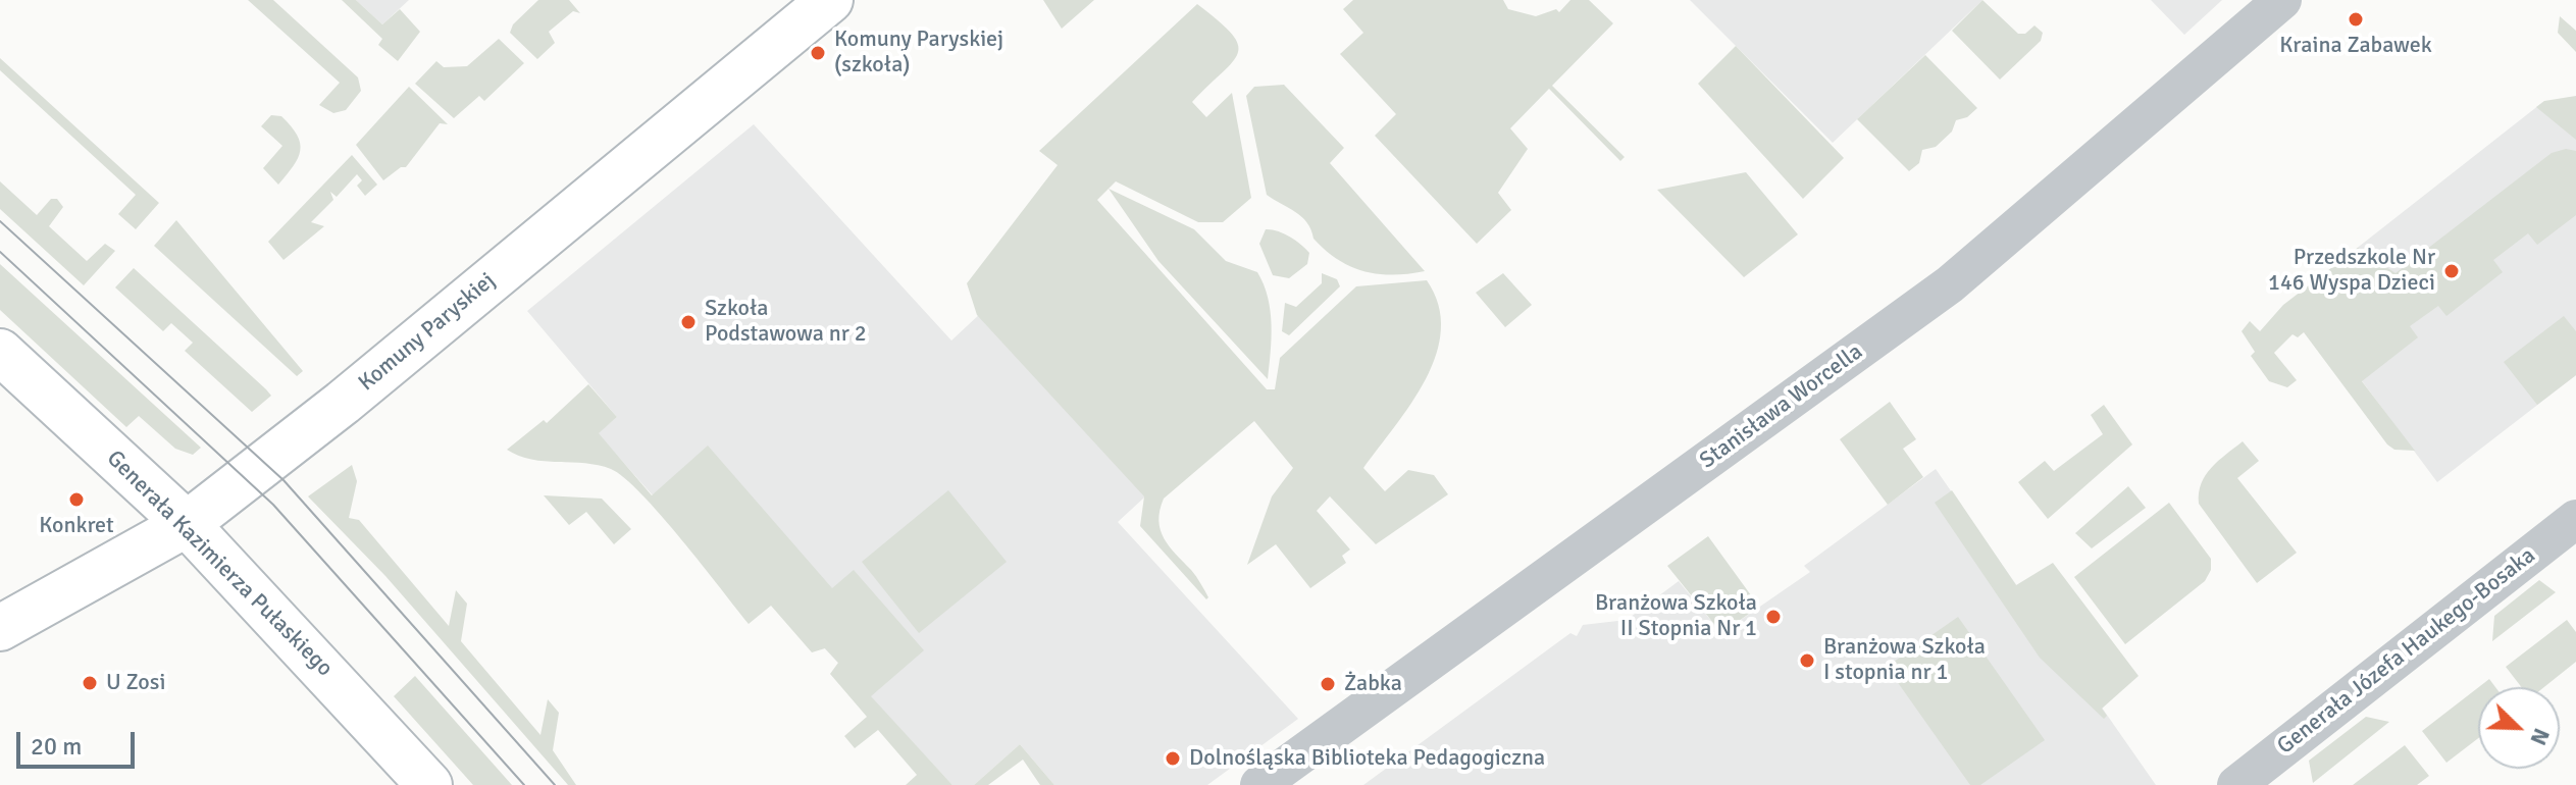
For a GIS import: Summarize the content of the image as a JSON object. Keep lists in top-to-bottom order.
{
  "streets": {
    "street": [
      "Komuny Paryskiej",
      "Stanisława Worcella",
      "Generała Kazimierza Pułaskiego",
      "Generała Józefa Haukego-Bosaka"
    ]
  },
  "crossings": [
    ["Komuny Paryskiej", "Generała Kazimierza Pułaskiego"]
  ],
  "places": [
    "Kraina Zabawek",
    "Komuny Paryskiej (szkoła)",
    "Przedszkole Nr 146 Wyspa Dzieci",
    "Szkoła Podstawowa nr 2",
    "Konkret",
    "Branżowa Szkoła II Stopnia Nr 1",
    "Branżowa Szkoła I stopnia nr 1",
    "U Zosi",
    "Żabka",
    "Dolnośląska Biblioteka Pedagogiczna"
  ],
  "scale_bar": "20 m",
  "north": "bottom right"
}
